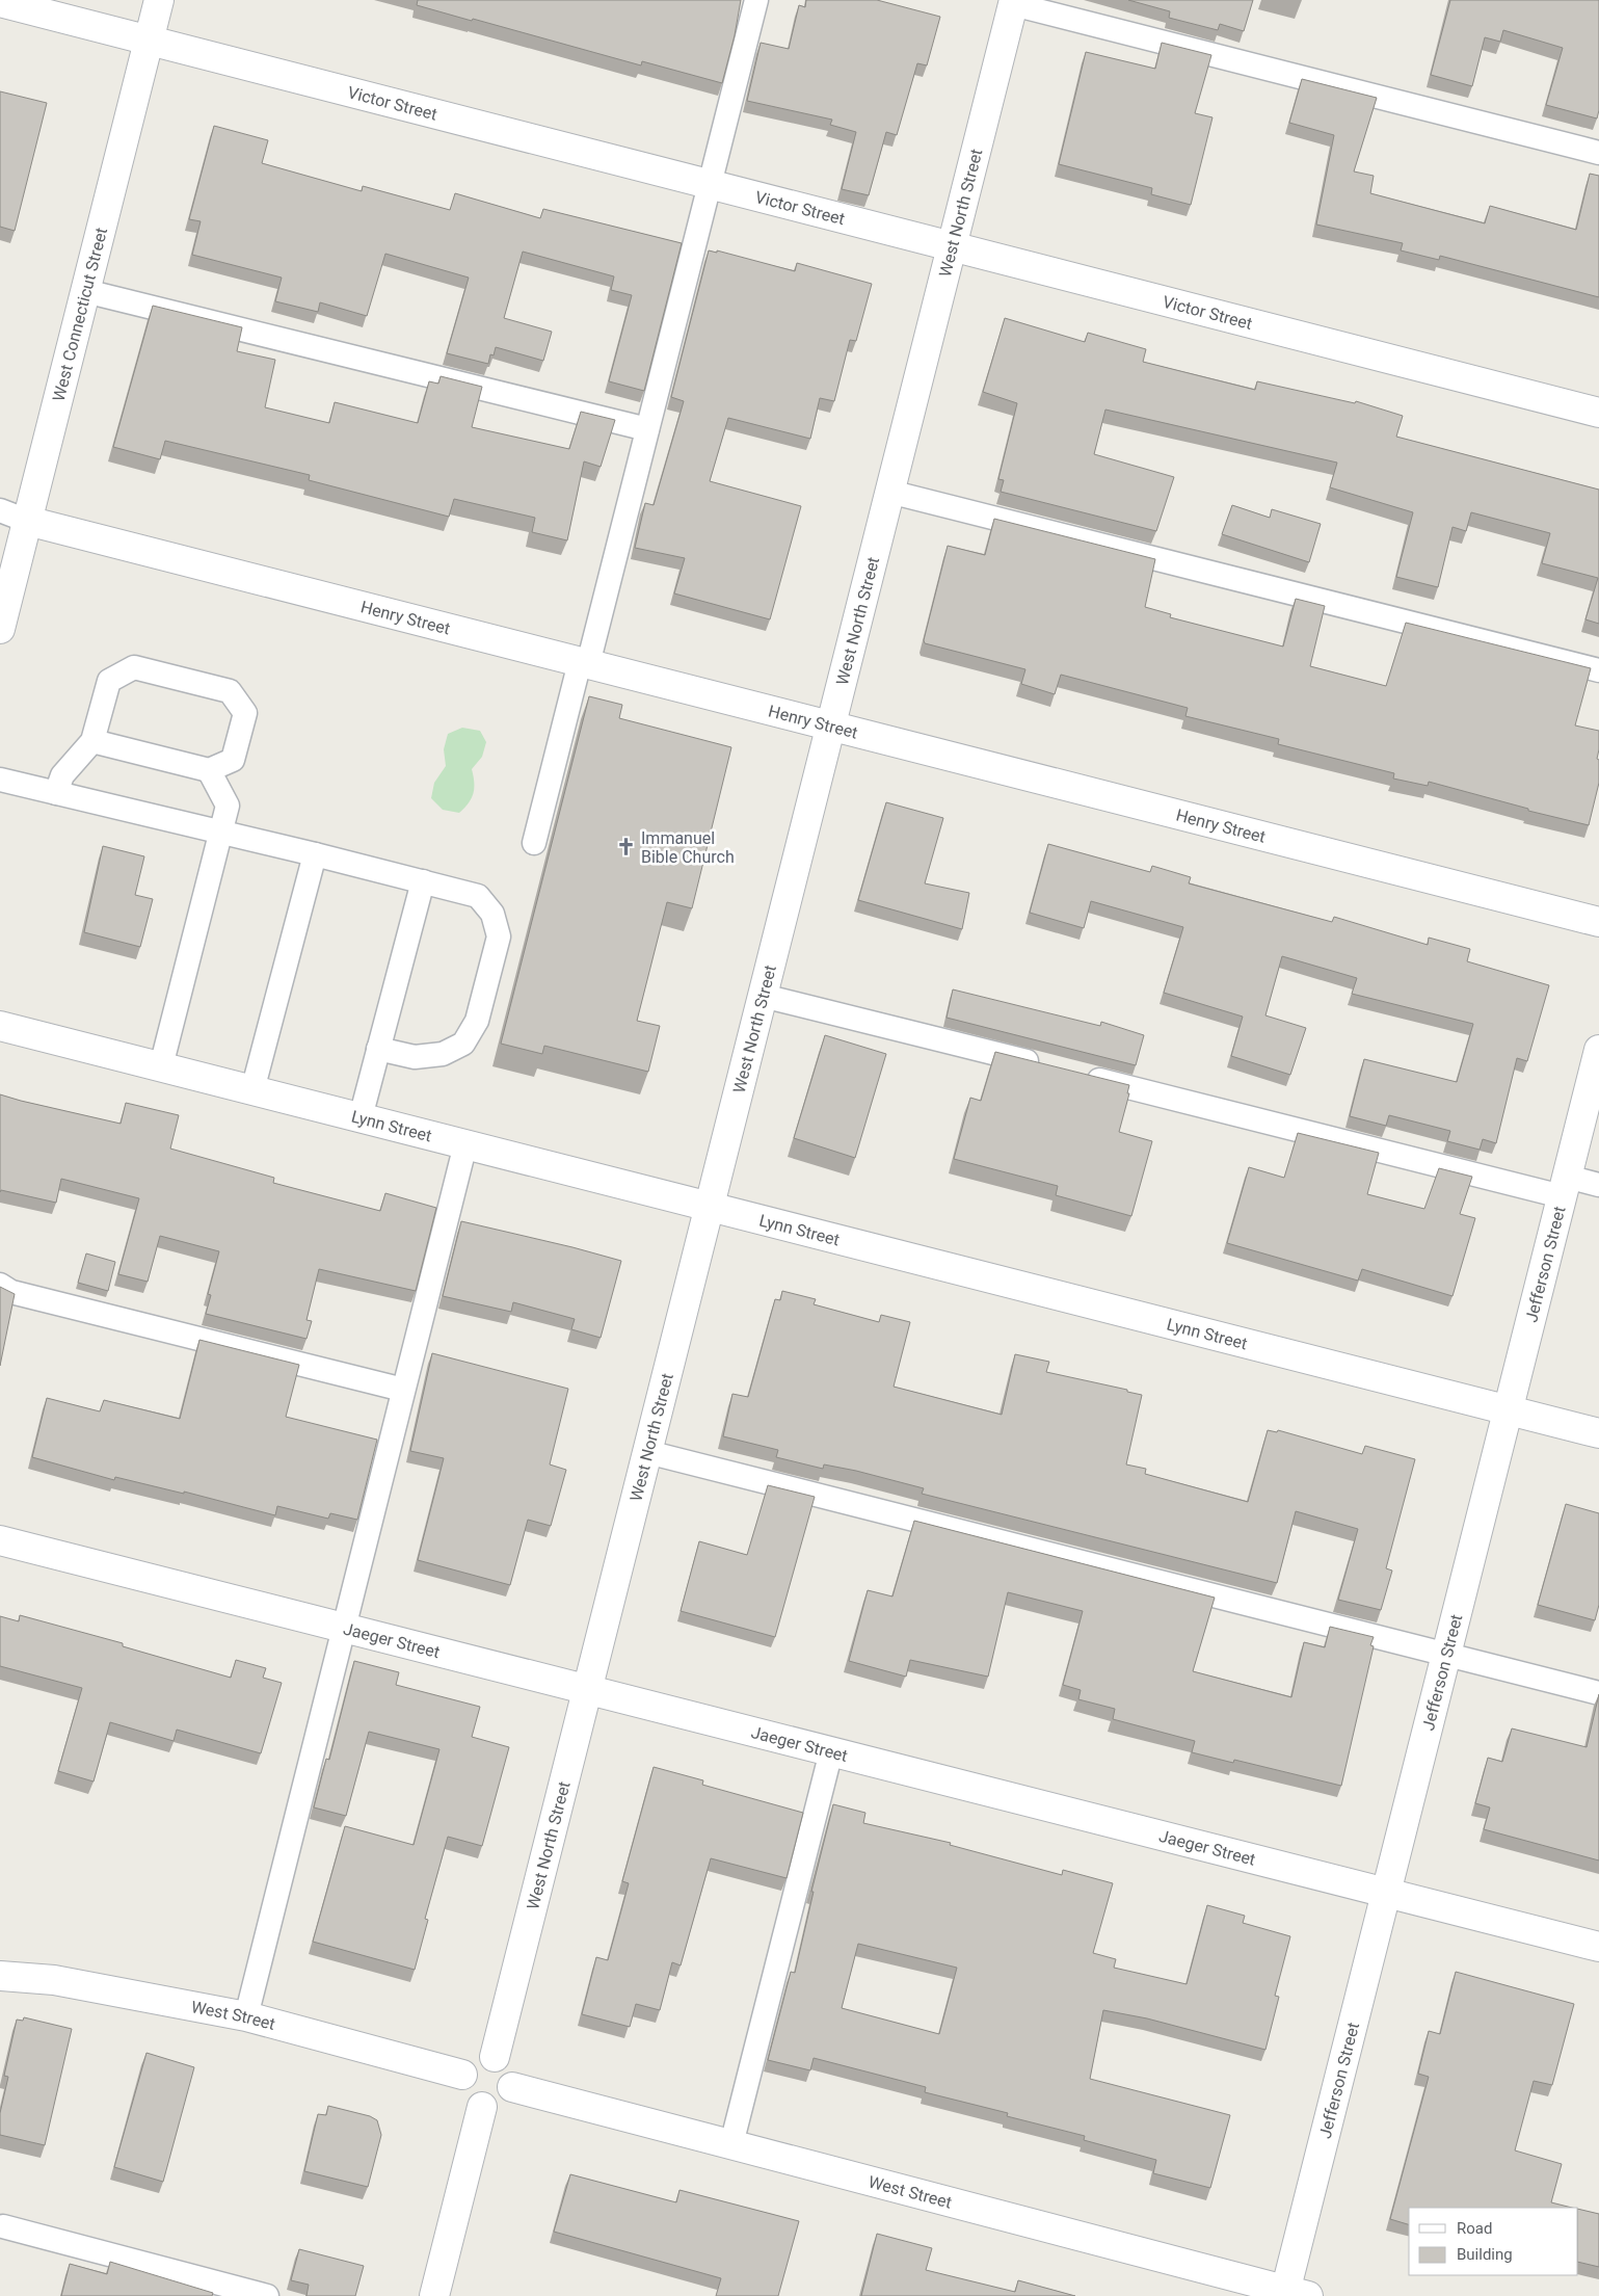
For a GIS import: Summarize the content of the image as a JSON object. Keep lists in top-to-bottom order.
{
  "streets": {
    "street": [
      "Victor Street",
      "West North Street",
      "West Connecticut Street",
      "Henry Street",
      "Lynn Street",
      "Jefferson Street",
      "Jaeger Street",
      "West Street"
    ]
  },
  "crossings": [
    ["Victor Street", "West North Street"],
    ["Victor Street", "West Connecticut Street"],
    ["West North Street", "Henry Street"],
    ["West North Street", "Lynn Street"],
    ["West North Street", "Jaeger Street"],
    ["West North Street", "West Street"],
    ["West Connecticut Street", "Henry Street"],
    ["Lynn Street", "Jefferson Street"],
    ["Jefferson Street", "Jaeger Street"],
    ["Jefferson Street", "West Street"]
  ],
  "places": {
    "church": ["Immanuel Bible Church"]
  },
  "legend": ["Road", "Building"]
}
